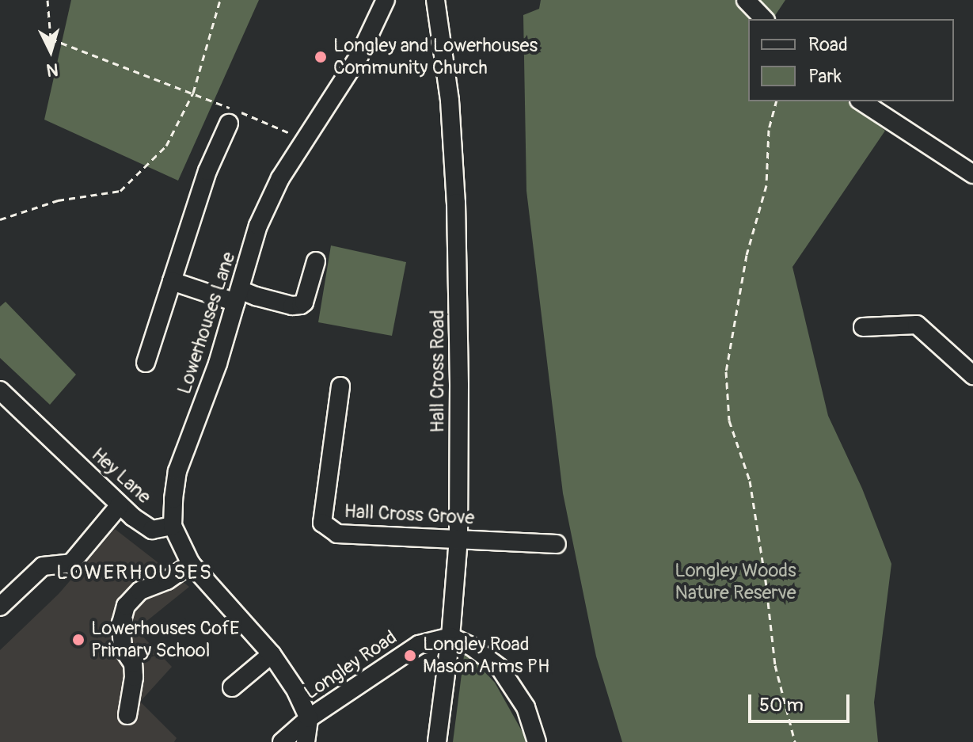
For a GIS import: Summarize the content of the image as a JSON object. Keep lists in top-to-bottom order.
{
  "streets": {
    "street": [
      "Lowerhouses Lane",
      "Hall Cross Road",
      "Hey Lane",
      "Hall Cross Grove",
      "Longley Road"
    ]
  },
  "crossings": [
    ["Lowerhouses Lane", "Hey Lane"],
    ["Hall Cross Road", "Hall Cross Grove"],
    ["Hall Cross Road", "Longley Road"]
  ],
  "districts": ["LOWERHOUSES"],
  "parks": ["Longley Woods Nature Reserve"],
  "places": ["Longley and Lowerhouses Community Church", "Lowerhouses CofE Primary School", "Longley Road Mason Arms PH"],
  "legend": ["Road", "Park"],
  "scale_bar": "50 m",
  "north": "bottom"
}
